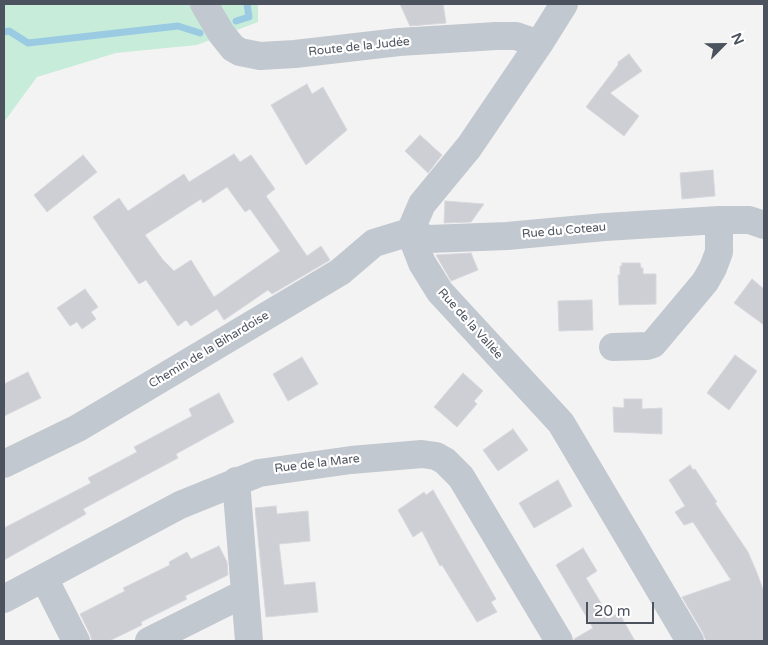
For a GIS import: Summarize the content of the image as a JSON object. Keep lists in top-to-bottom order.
{
  "streets": {
    "street": [
      "Route de la Judée",
      "Rue du Coteau",
      "Rue de la Vallée",
      "Chemin de la Bihardoise",
      "Rue de la Mare"
    ]
  },
  "crossings": [
    ["Rue du Coteau", "Rue de la Vallée"],
    ["Rue du Coteau", "Chemin de la Bihardoise"],
    ["Rue de la Vallée", "Chemin de la Bihardoise"]
  ],
  "scale_bar": "20 m",
  "north": "top right"
}
